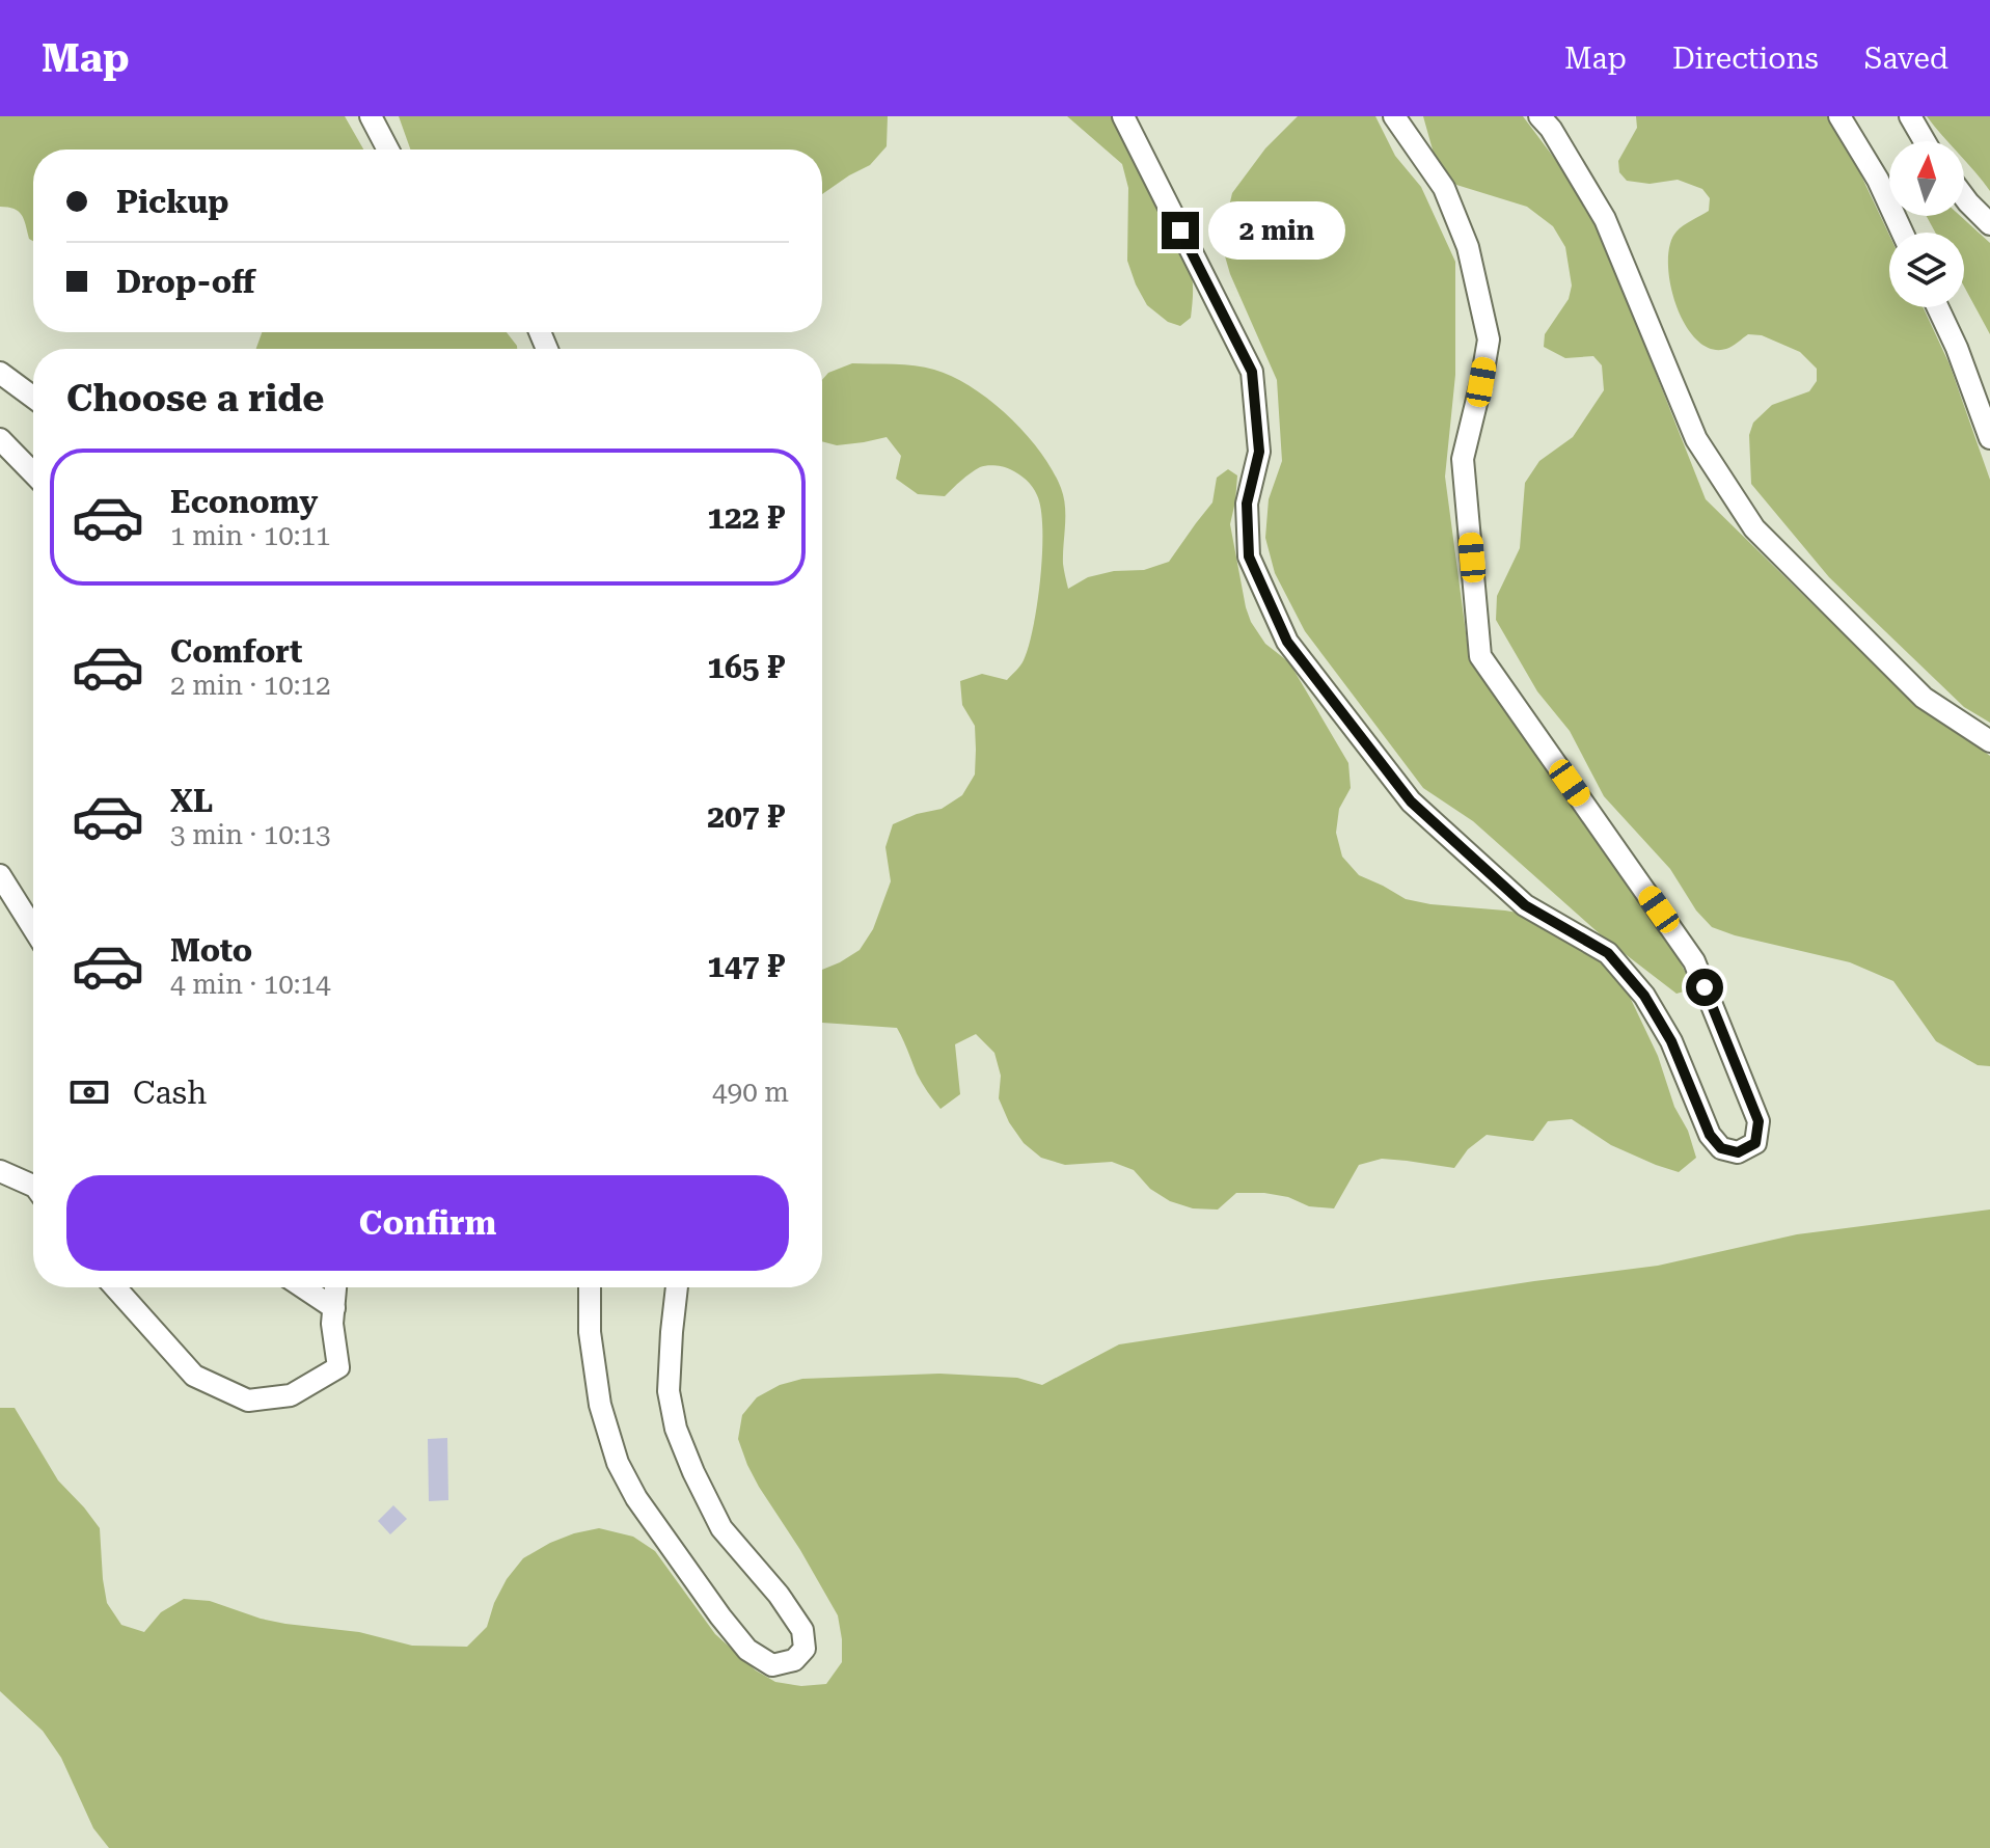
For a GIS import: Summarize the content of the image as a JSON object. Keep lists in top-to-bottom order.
{
  "north": "top",
  "page": {
    "header": "Map",
    "nav": ["Map", "Directions", "Saved"],
    "banner": ["Pickup", "Drop-off"],
    "bubble": "2 min",
    "heading": "Choose a ride",
    "list": [
      {
        "name": "Economy",
        "note": "1 min · 10:11",
        "value": "122 ₽"
      },
      {
        "name": "Comfort",
        "note": "2 min · 10:12",
        "value": "165 ₽"
      },
      {
        "name": "XL",
        "note": "3 min · 10:13",
        "value": "207 ₽"
      },
      {
        "name": "Moto",
        "note": "4 min · 10:14",
        "value": "147 ₽"
      }
    ],
    "pay": ["Cash", "490 m"],
    "buttons": "Confirm"
  }
}
